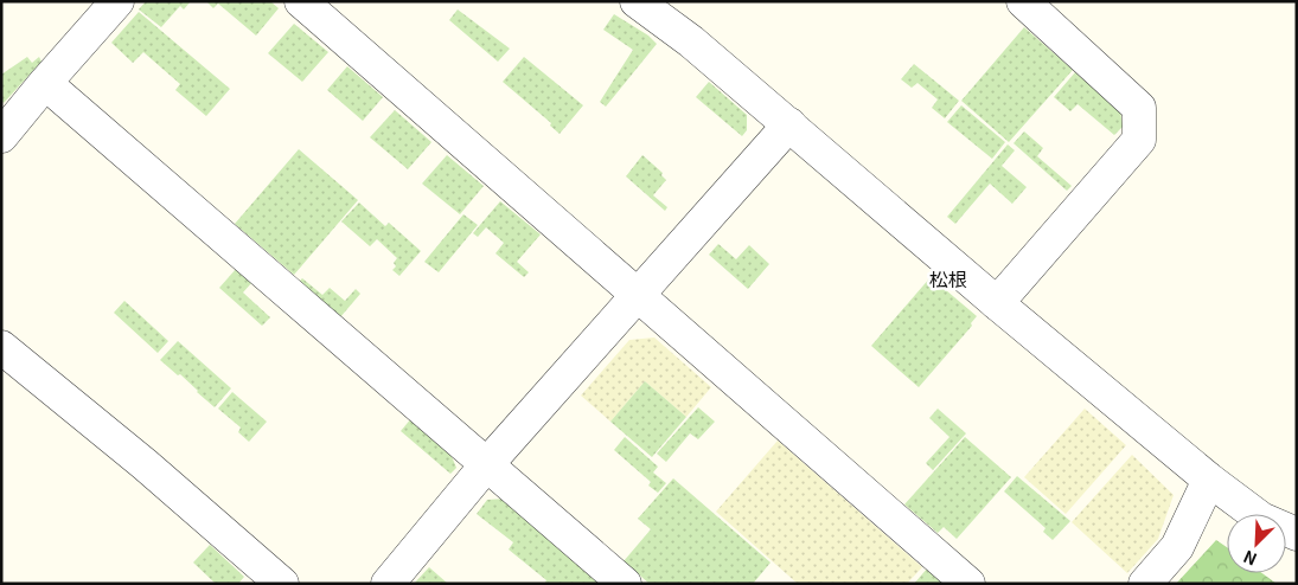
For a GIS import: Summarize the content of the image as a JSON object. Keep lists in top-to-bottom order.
{
  "districts": ["松根"],
  "north": "bottom left"
}
